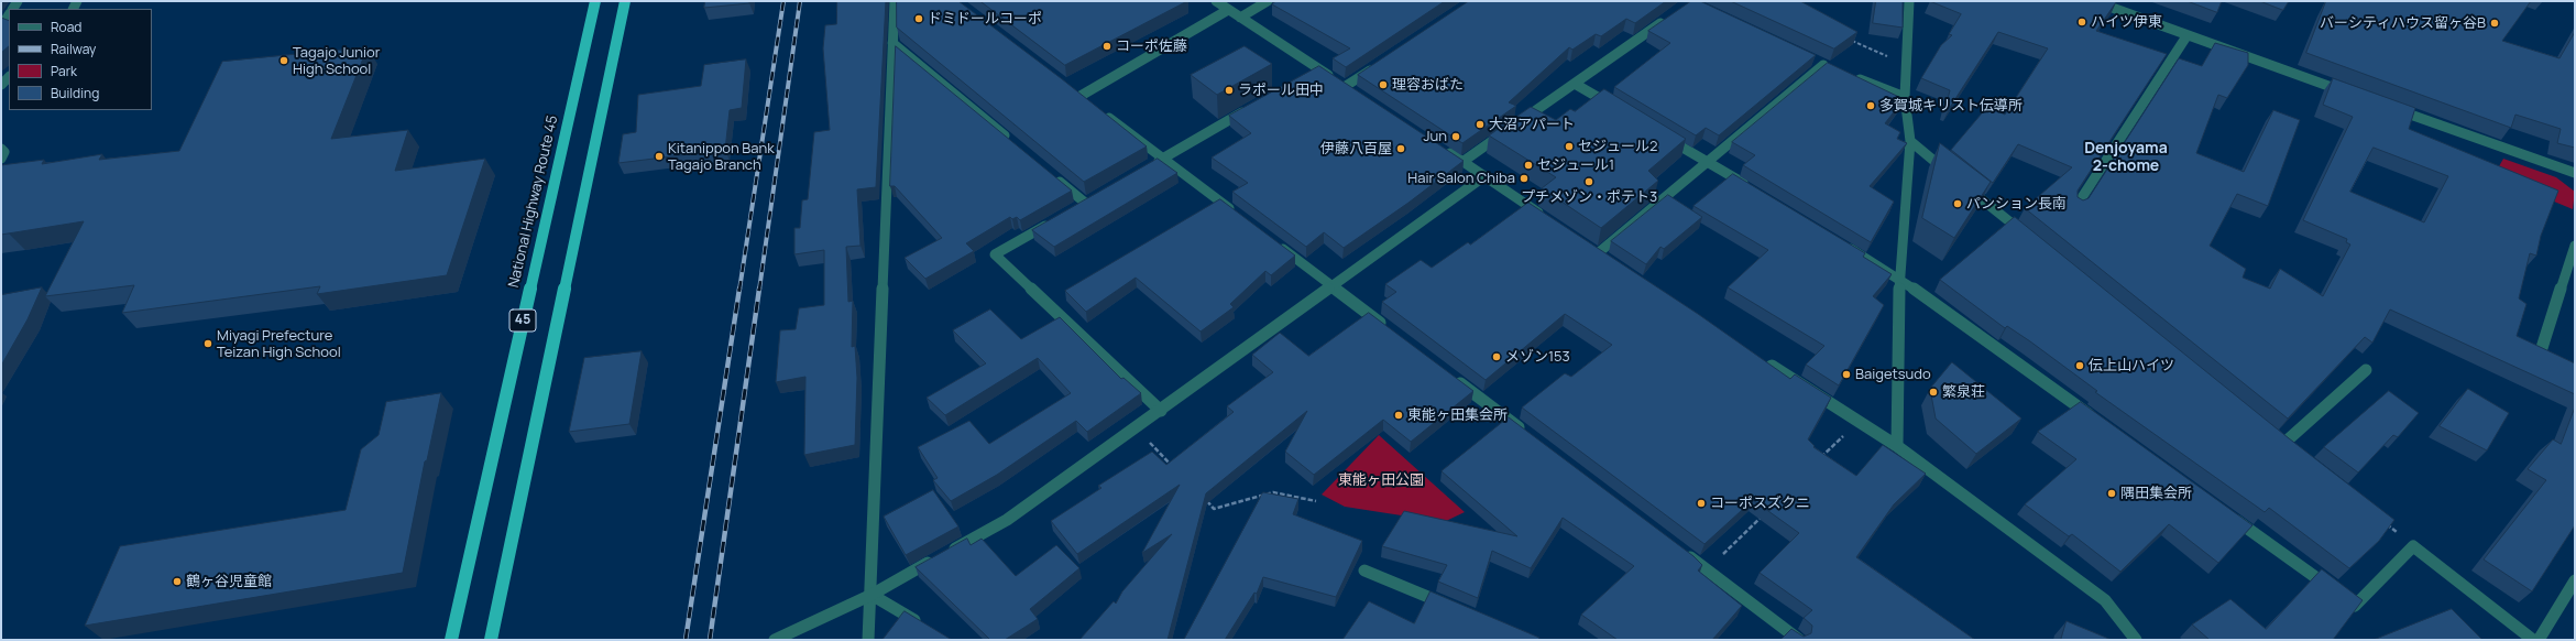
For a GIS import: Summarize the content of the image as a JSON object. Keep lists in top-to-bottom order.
{
  "streets": {
    "highway": ["National Highway Route 45", "45"]
  },
  "districts": ["Denjoyama 2-chome"],
  "parks": ["東能ヶ田公園"],
  "places": [
    "ドミドールコーポ",
    "ハイツ伊東",
    "バーシティハウス留ヶ谷B",
    "コーポ佐藤",
    "Tagajo Junior High School",
    "理容おばた",
    "ラポール田中",
    "多賀城キリスト伝導所",
    "大沼アパート",
    "Jun",
    "セジュール2",
    "伊藤八百屋",
    "Kitanippon Bank Tagajo Branch",
    "セジュール1",
    "Hair Salon Chiba",
    "プチメゾン・ポテト3",
    "パンション長南",
    "Miyagi Prefecture Teizan High School",
    "メゾン153",
    "伝上山ハイツ",
    "Baigetsudo",
    "繁泉荘",
    "東能ヶ田集会所",
    "隅田集会所",
    "コーポスズクニ",
    "鶴ヶ谷児童館"
  ],
  "legend": [
    "Road",
    "Railway",
    "Park",
    "Building"
  ]
}
